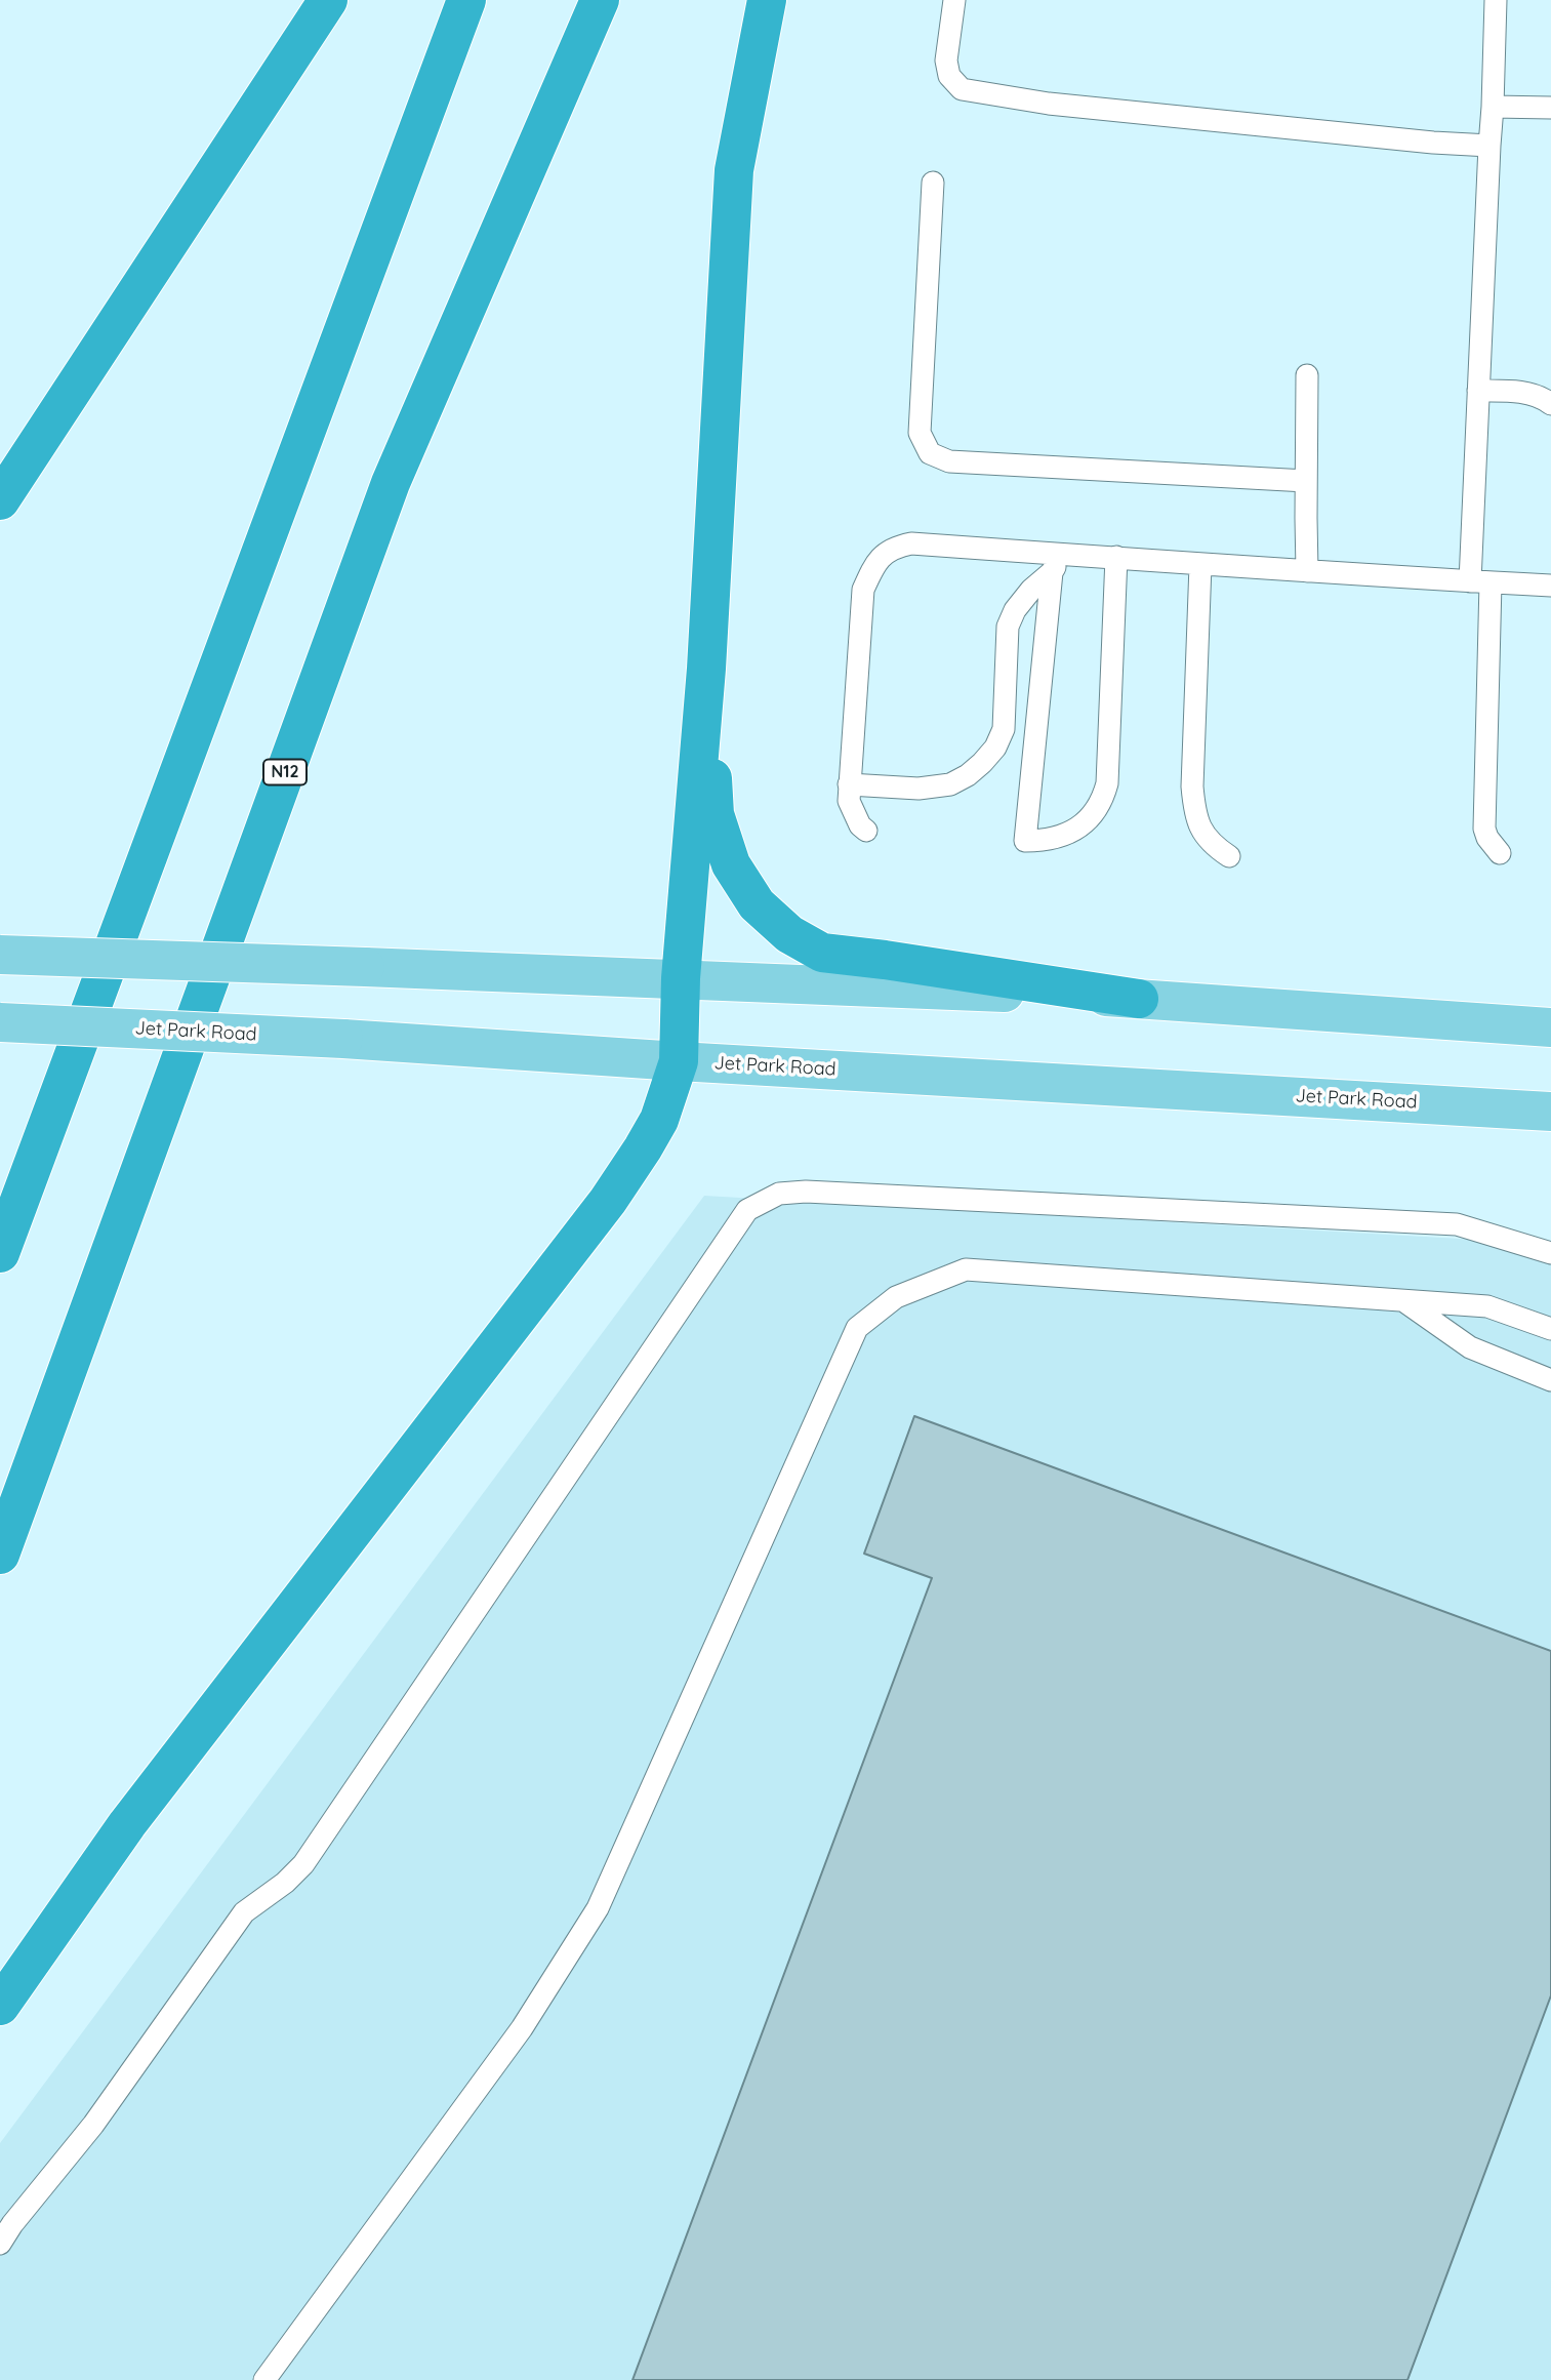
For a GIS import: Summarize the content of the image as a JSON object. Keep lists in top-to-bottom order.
{
  "streets": {
    "highway": ["N12"],
    "main road": ["Jet Park Road"]
  }
}
